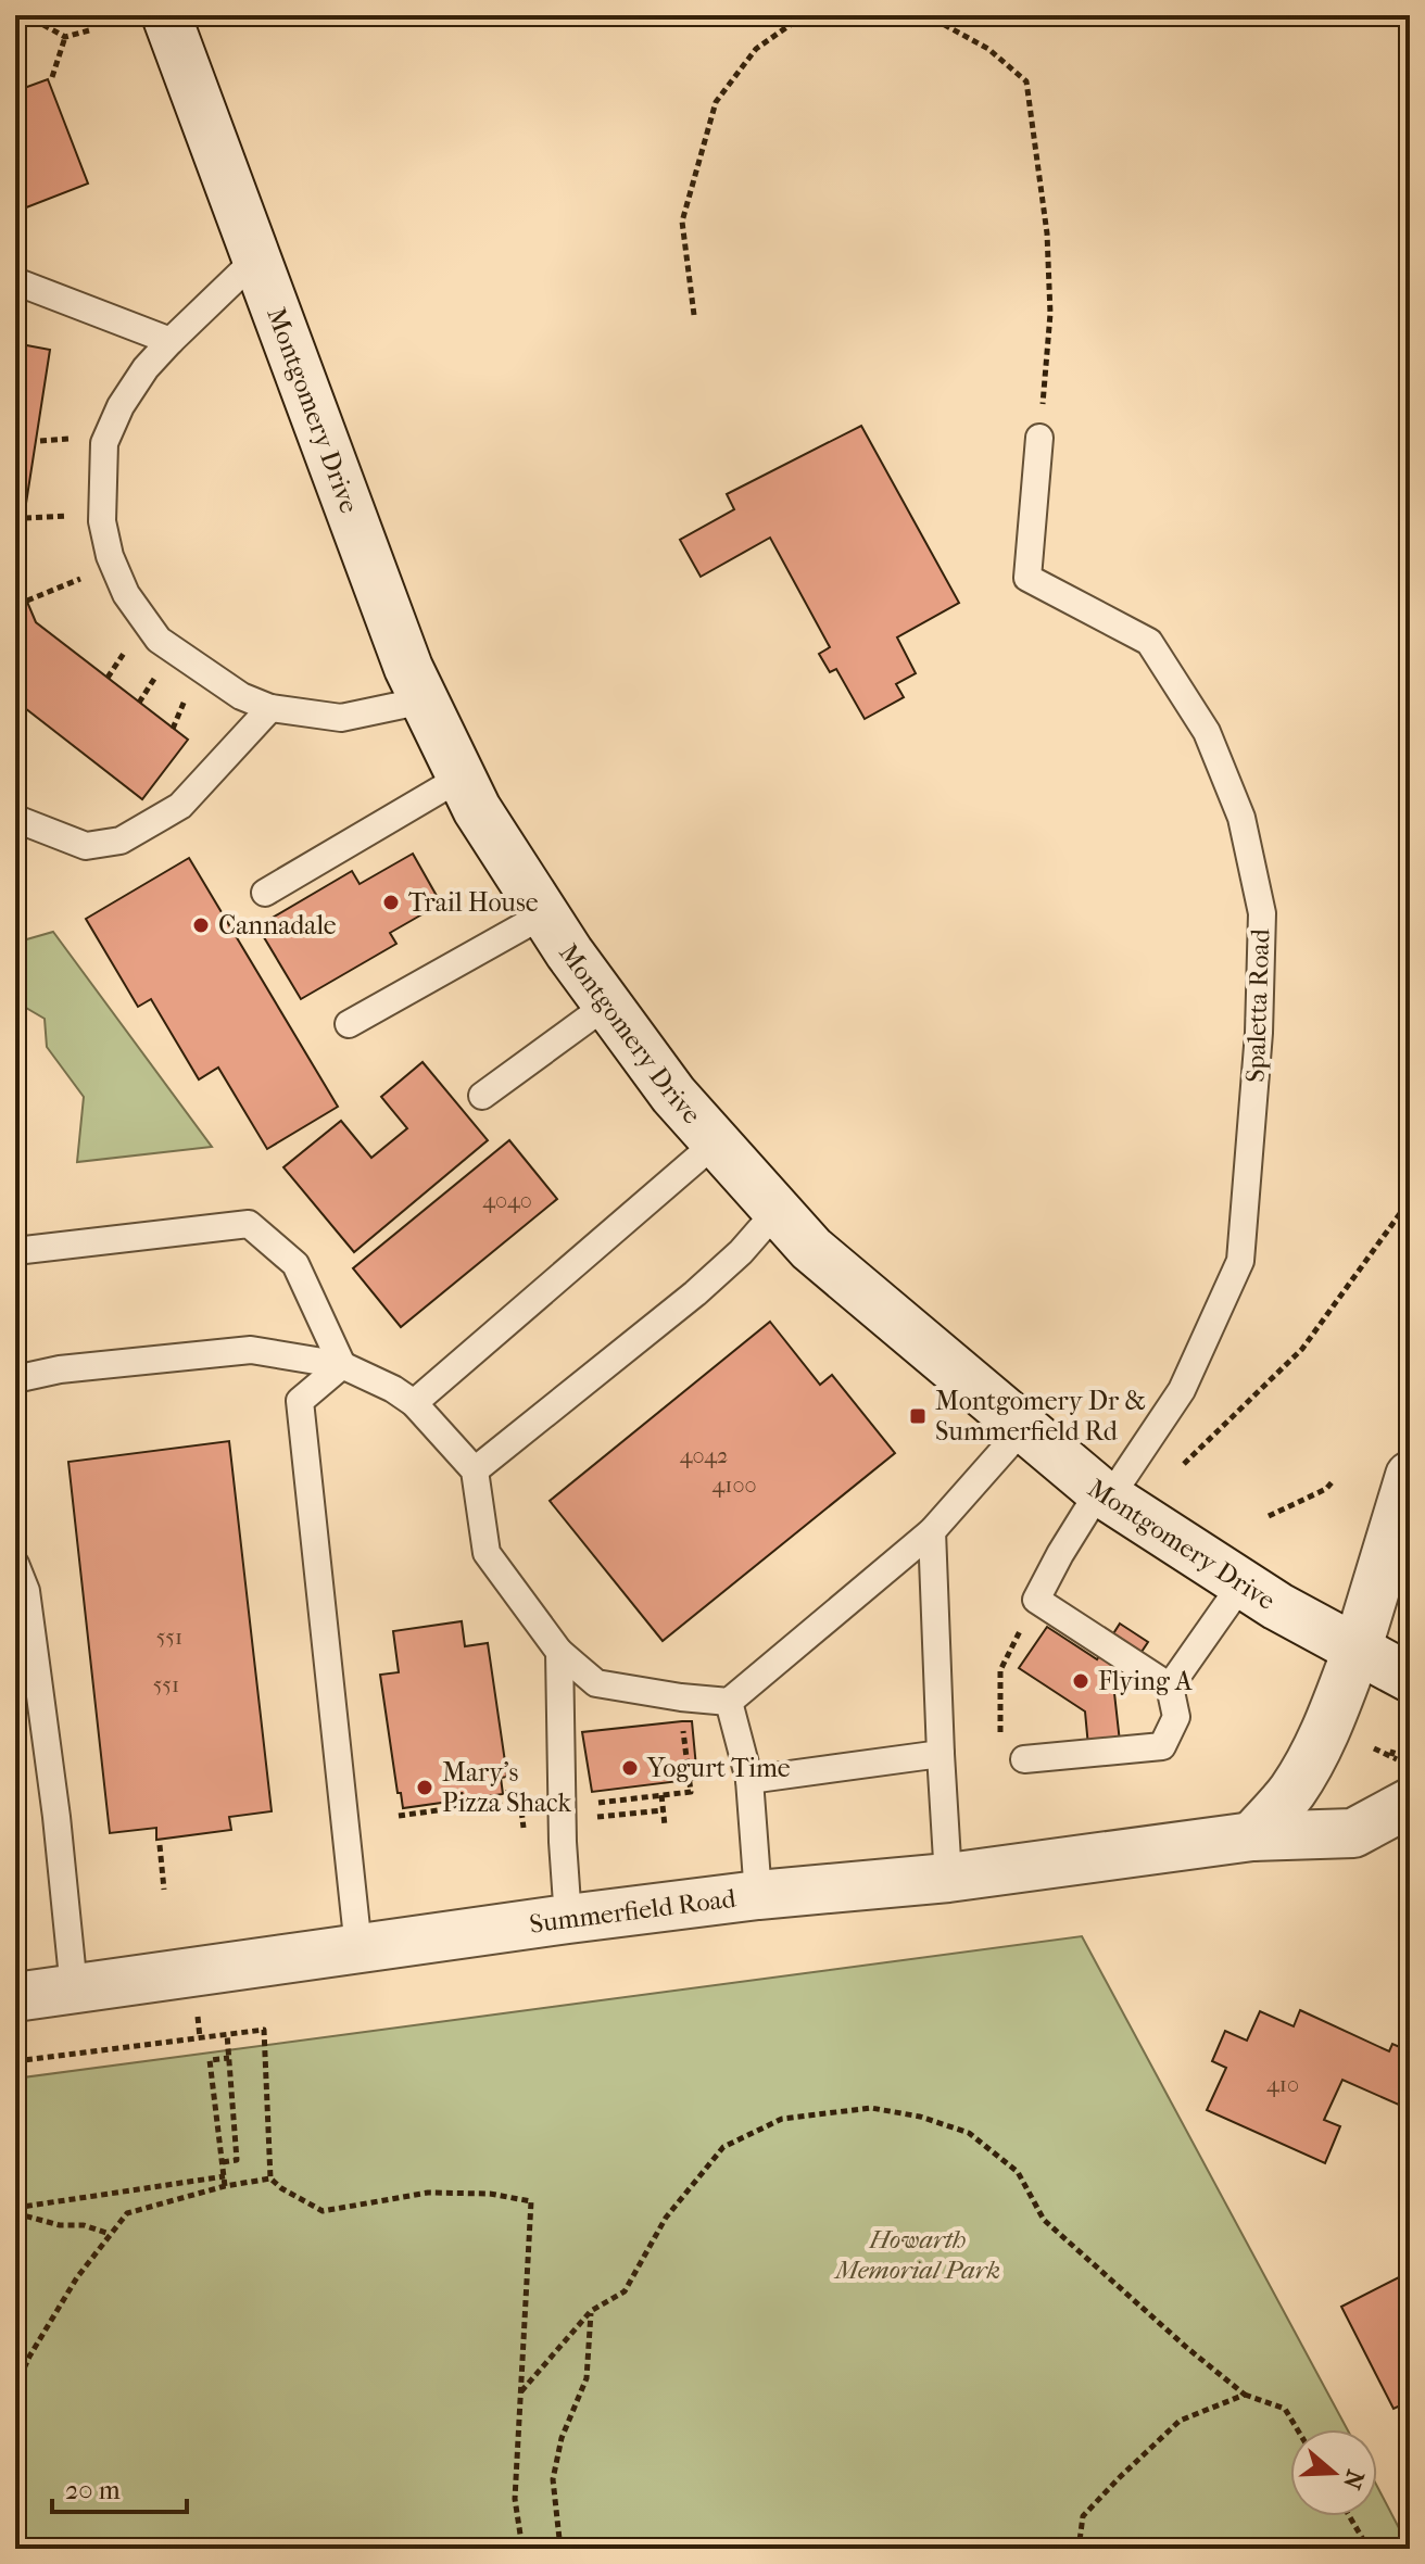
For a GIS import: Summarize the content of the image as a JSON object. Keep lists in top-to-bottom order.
{
  "streets": {
    "main road": ["Montgomery Drive", "Summerfield Road"],
    "lane": ["Spaletta Road"]
  },
  "crossings": [
    ["Montgomery Drive", "Spaletta Road"]
  ],
  "parks": ["Howarth Memorial Park"],
  "places": {
    "other": [
      "Trail House",
      "Cannadale",
      "Flying A",
      "Yogurt Time",
      "Mary's Pizza Shack"
    ],
    "transit": ["Montgomery Dr & Summerfield Rd"]
  },
  "house_numbers": [
    "4040",
    "4042",
    "4100",
    "551",
    "551",
    "410"
  ],
  "scale_bar": "20 m",
  "north": "right"
}
